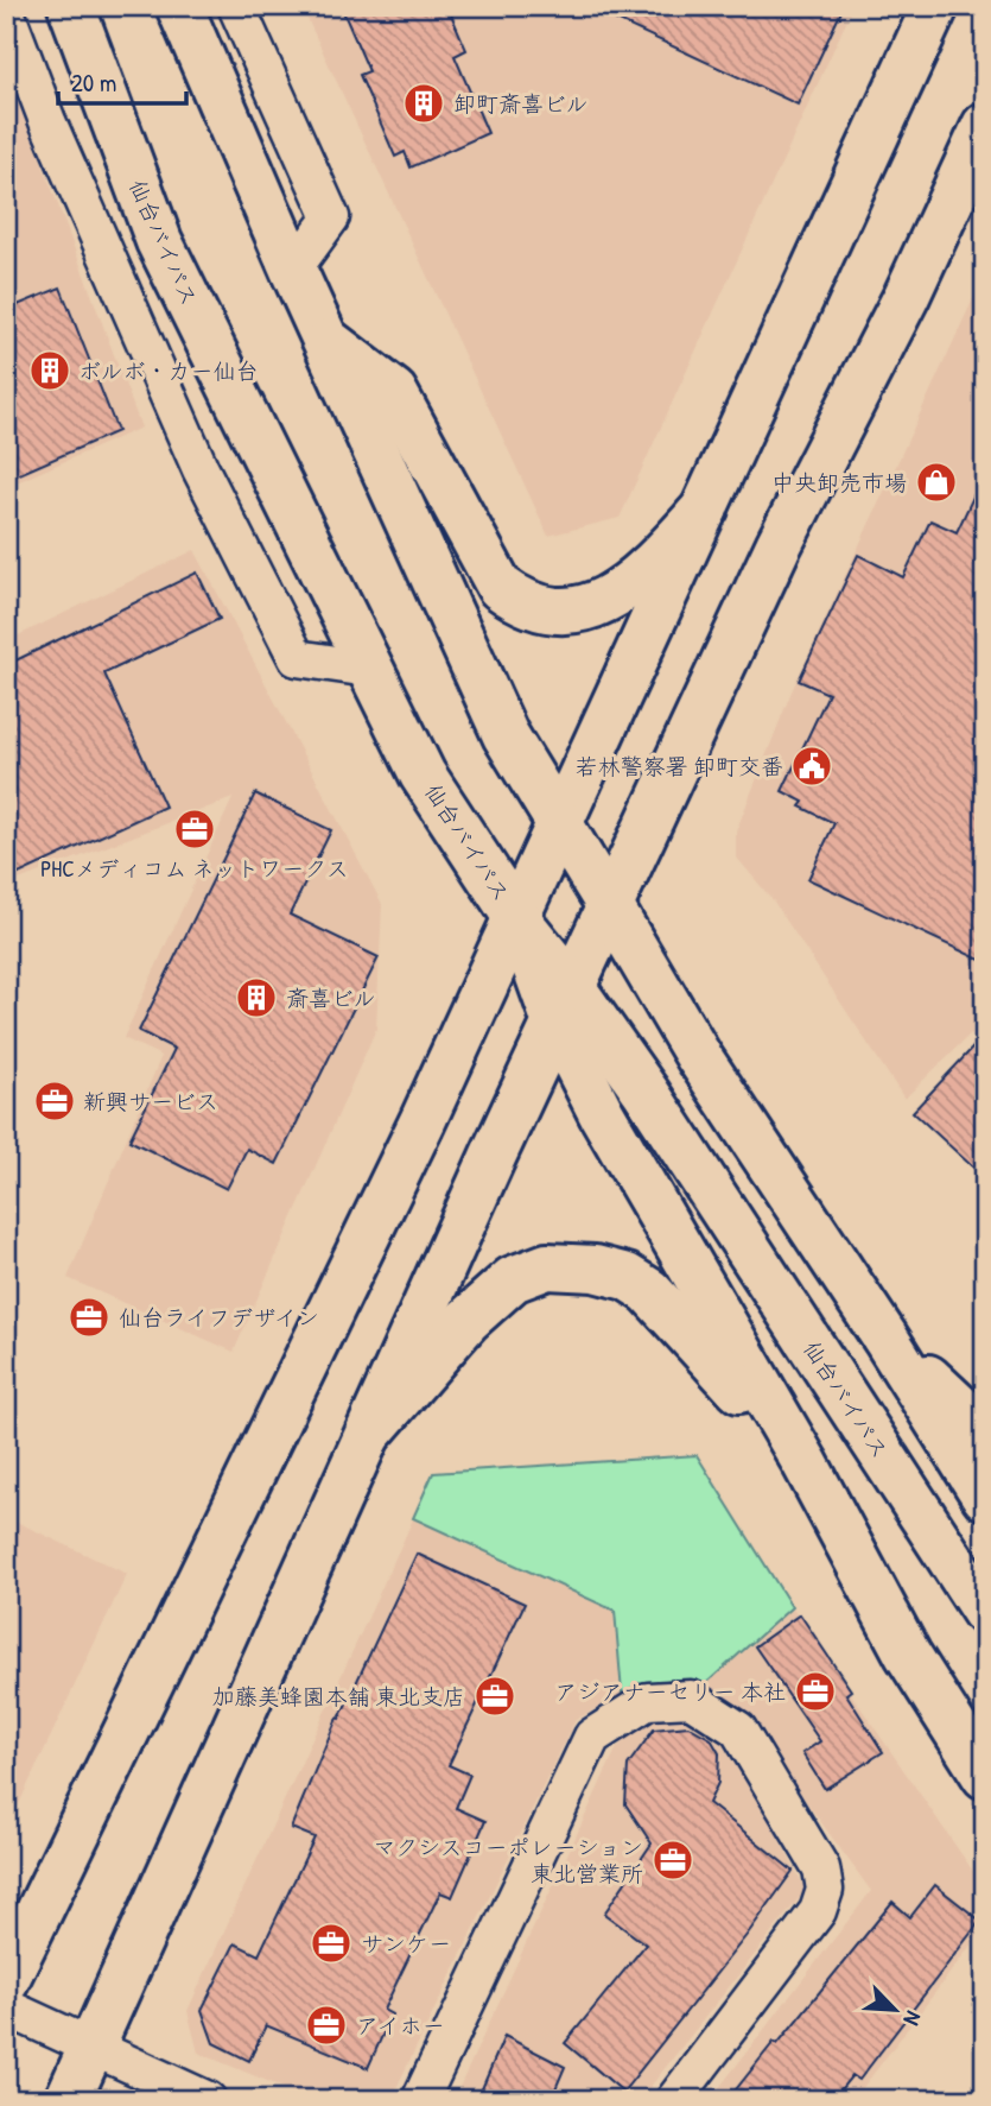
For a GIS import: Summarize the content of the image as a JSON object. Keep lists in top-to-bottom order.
{
  "streets": {
    "main road": ["仙台バイパス"]
  },
  "places": {
    "building": ["卸町斎喜ビル", "ボルボ・カー仙台", "斎喜ビル"],
    "shop": ["中央卸売市場"],
    "public building": ["若林警察署 卸町交番"],
    "office": [
      "PHCメディコム ネットワークス",
      "新興サービス",
      "仙台ライフデザイン",
      "アジアナーセリー 本社",
      "加藤美蜂園本舗 東北支店",
      "マクシスコーポレーション 東北営業所",
      "サンケー",
      "アイホー"
    ]
  },
  "scale_bar": "20 m",
  "north": "bottom right"
}
